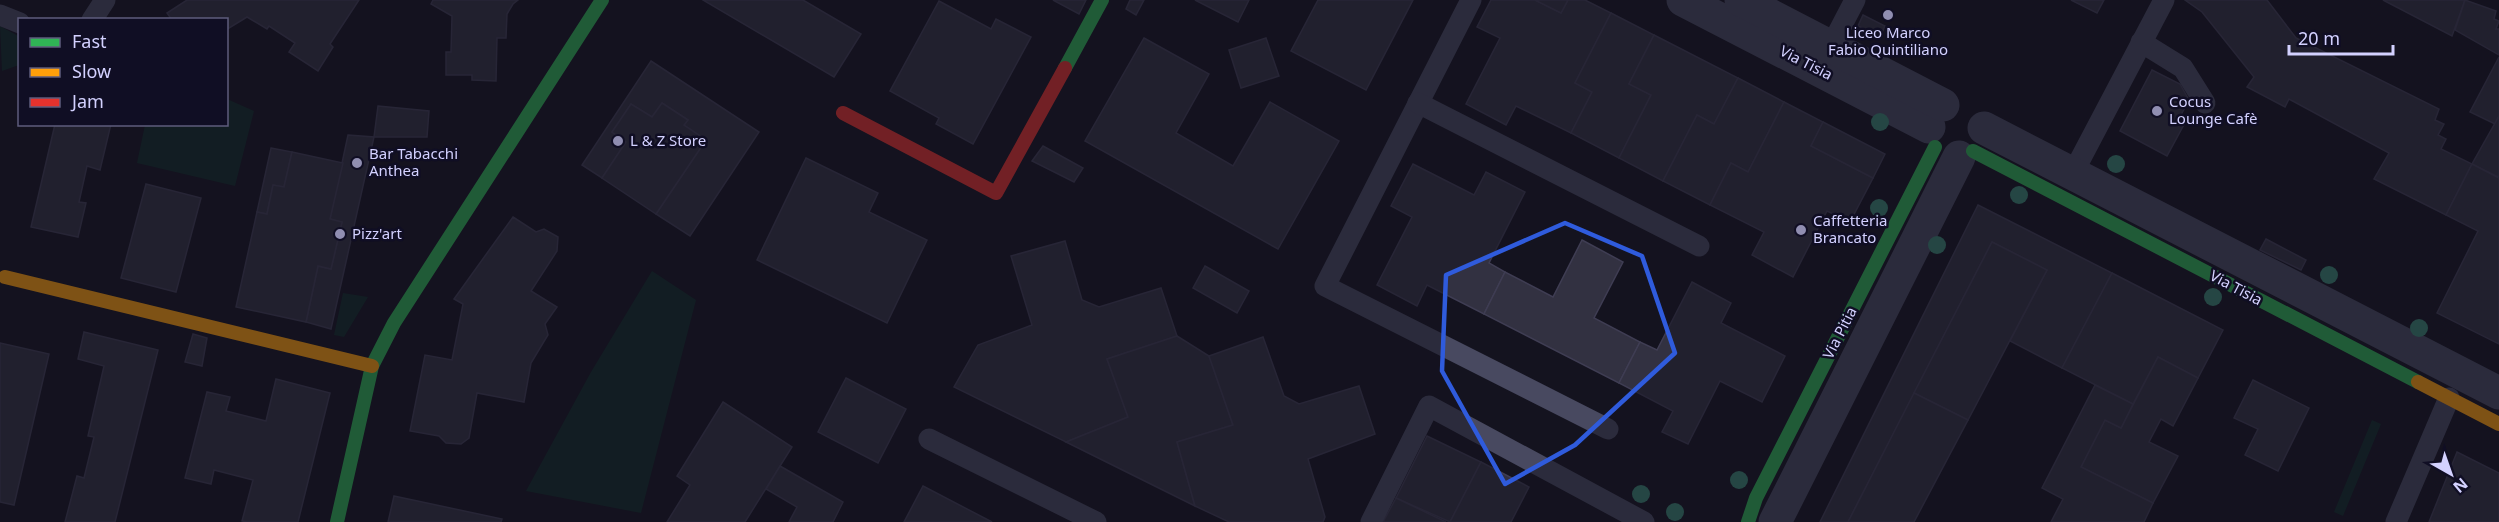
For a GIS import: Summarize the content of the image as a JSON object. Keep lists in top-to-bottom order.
{
  "streets": {
    "street": ["Via Tisia", "Via Pitia"]
  },
  "crossings": [
    ["Via Tisia", "Via Pitia"]
  ],
  "places": [
    "Liceo Marco Fabio Quintiliano",
    "Cocus Lounge Cafè",
    "L & Z Store",
    "Bar Tabacchi Anthea",
    "Caffetteria Brancato",
    "Pizz'art"
  ],
  "legend": ["Fast", "Slow", "Jam"],
  "scale_bar": "20 m",
  "north": "bottom right"
}
